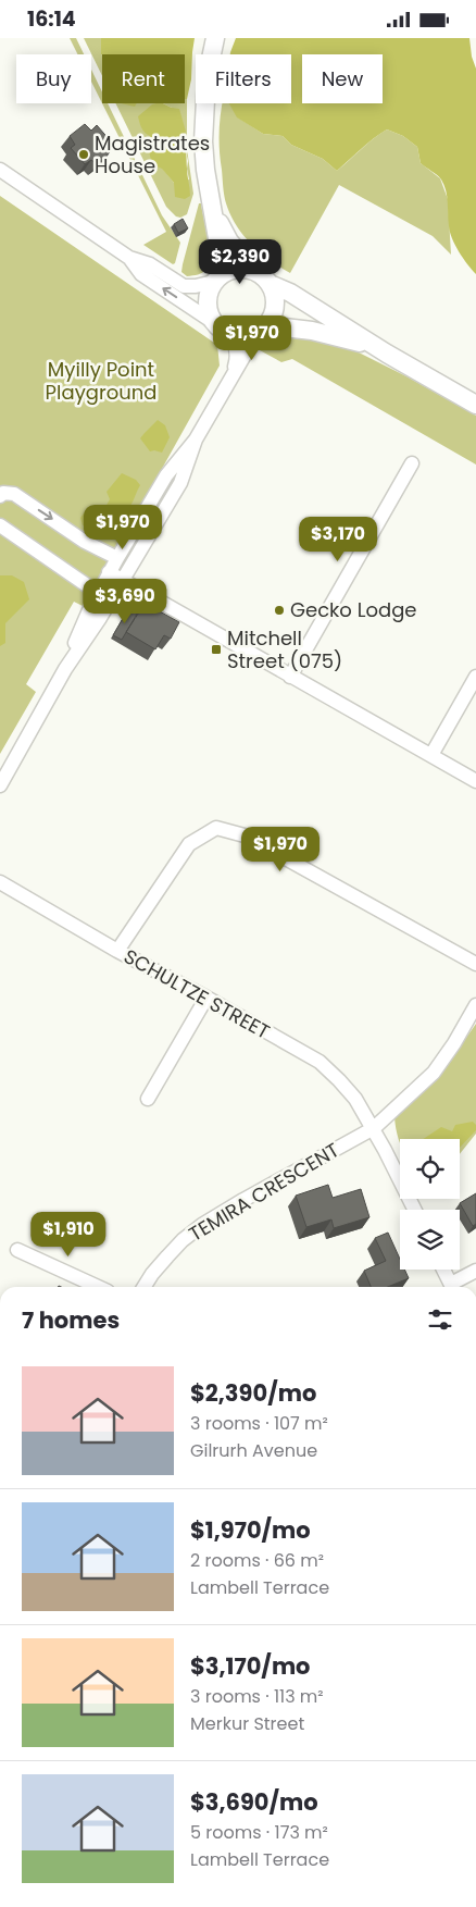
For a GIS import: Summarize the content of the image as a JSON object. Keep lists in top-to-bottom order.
{
  "streets": {
    "street": ["SCHULTZE STREET", "TEMIRA CRESCENT"]
  },
  "crossings": [
    ["SCHULTZE STREET", "TEMIRA CRESCENT"]
  ],
  "parks": ["Myilly Point Playground"],
  "places": {
    "other": ["Magistrates House", "Gecko Lodge"],
    "transit": ["Mitchell Street (075)"]
  },
  "page": {
    "status": "16:14",
    "chip": [
      "Buy",
      "Rent",
      "Filters",
      "New"
    ],
    "price": [
      "$2,390",
      "$1,970",
      "$1,970",
      "$3,170",
      "$3,690",
      "$1,970",
      "$1,910"
    ],
    "heading": "7 homes",
    "list": [
      {
        "name": "$2,390/mo",
        "note": "3 rooms · 107 m² · Gilrurh Avenue"
      },
      {
        "name": "$1,970/mo",
        "note": "2 rooms · 66 m² · Lambell Terrace"
      },
      {
        "name": "$3,170/mo",
        "note": "3 rooms · 113 m² · Merkur Street"
      },
      {
        "name": "$3,690/mo",
        "note": "5 rooms · 173 m² · Lambell Terrace"
      }
    ]
  }
}
